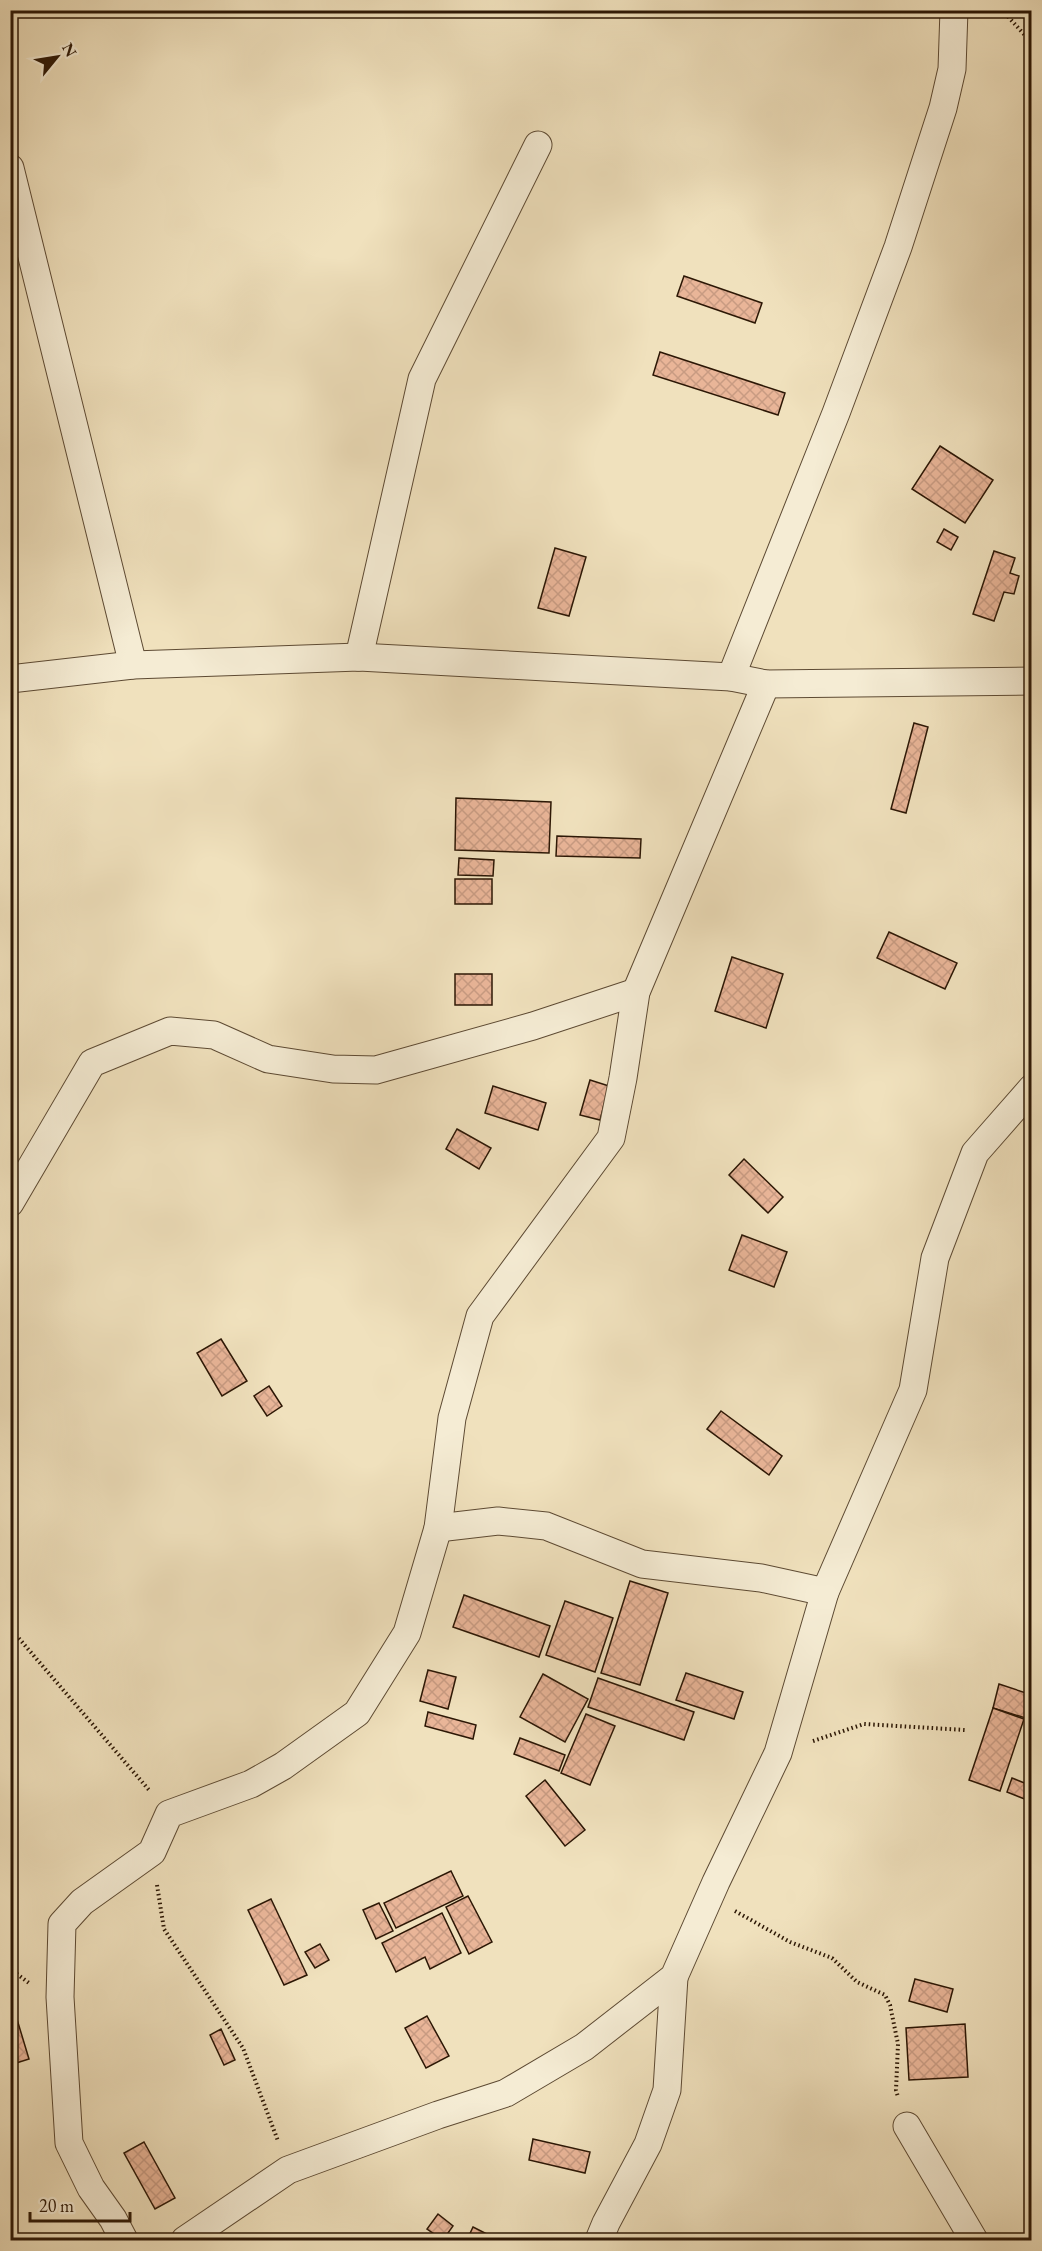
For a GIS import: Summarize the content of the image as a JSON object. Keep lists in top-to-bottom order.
{
  "scale_bar": "20 m",
  "north": "top right"
}
